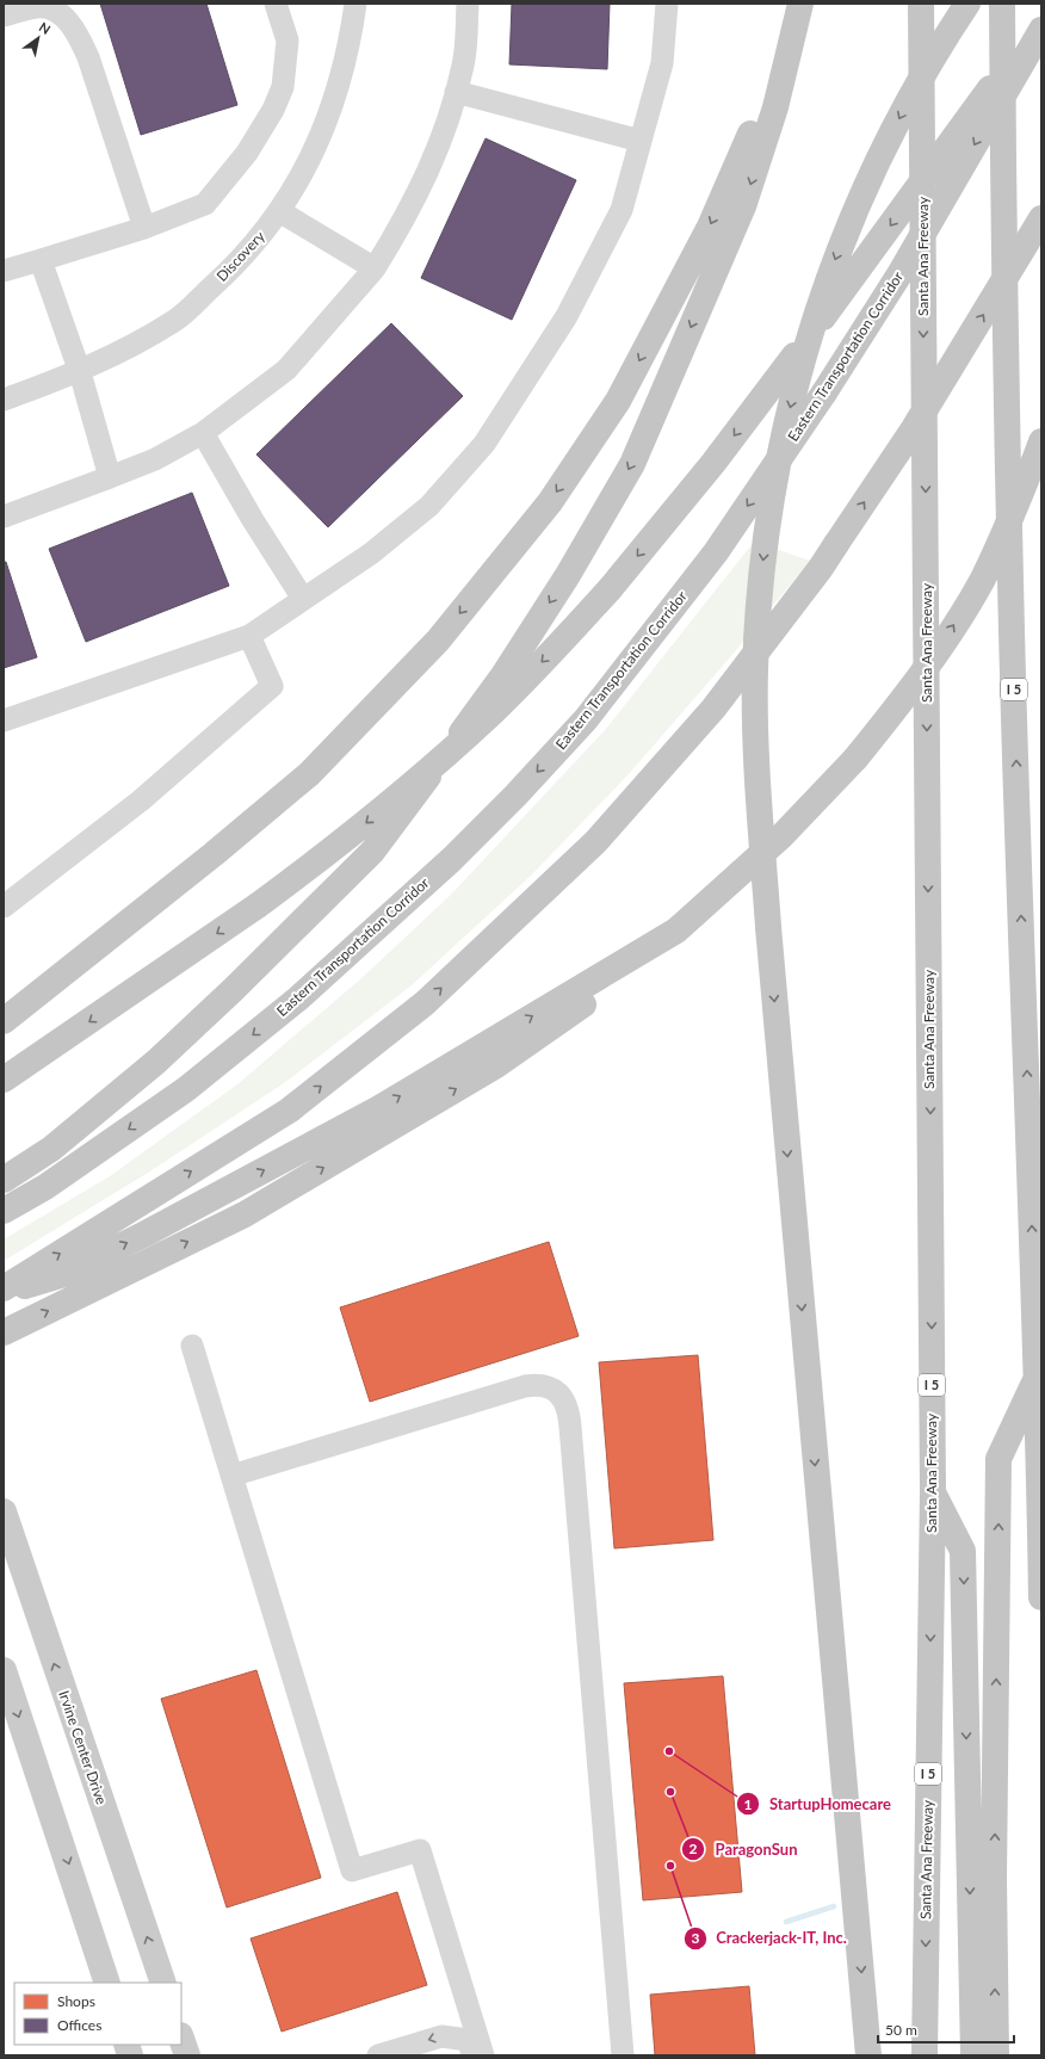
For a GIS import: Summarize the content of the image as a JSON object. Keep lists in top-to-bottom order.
{
  "streets": {
    "highway": ["Santa Ana Freeway", "Eastern Transportation Corridor", "I 5"],
    "main road": ["Irvine Center Drive"],
    "street": ["Discovery"]
  },
  "places": ["StartupHomecare", "ParagonSun", "Crackerjack-IT, Inc."],
  "legend": ["Shops", "Offices"],
  "scale_bar": "50 m",
  "north": "top right"
}
